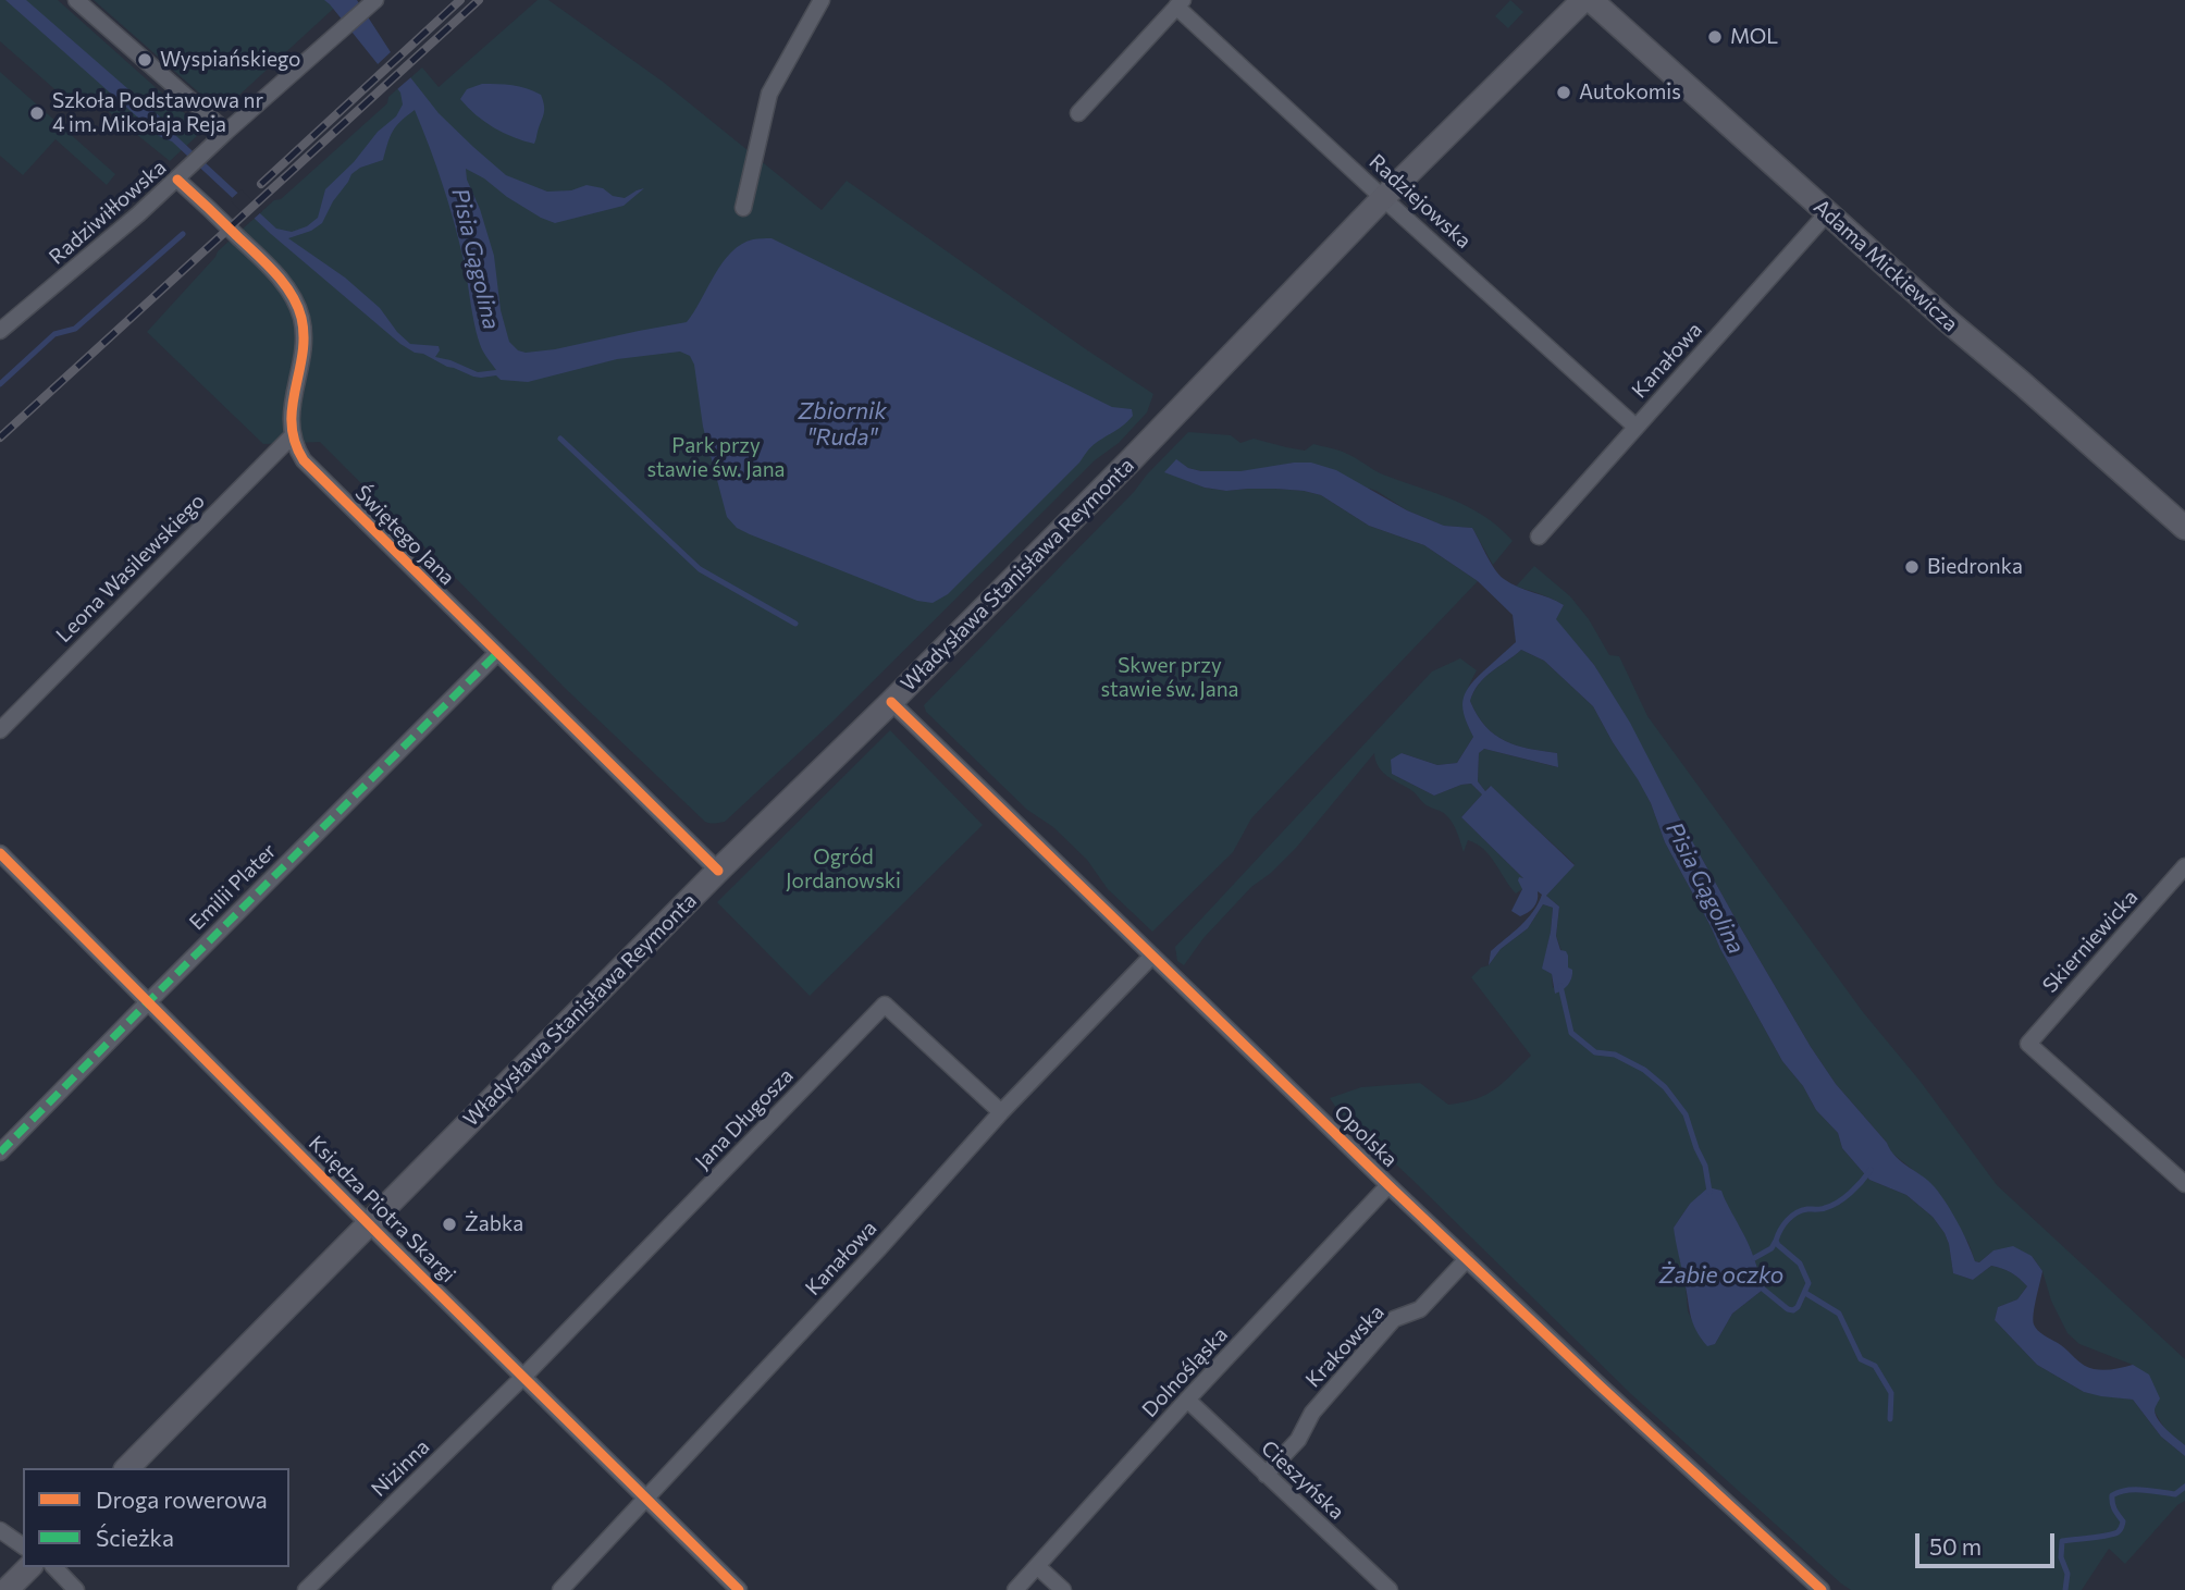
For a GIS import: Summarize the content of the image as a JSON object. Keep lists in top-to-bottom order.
{
  "streets": {
    "main road": ["Adama Mickiewicza", "Władysława Stanisława Reymonta"],
    "street": [
      "Radziejowska",
      "Radziwiłłowska",
      "Kanałowa",
      "Świętego Jana",
      "Leona Wasilewskiego",
      "Emilii Plater",
      "Skierniewicka",
      "Jana Długosza",
      "Opolska",
      "Księdza Piotra Skargi",
      "Krakowska",
      "Dolnośląska",
      "Nizinna",
      "Cieszyńska"
    ]
  },
  "crossings": [
    ["Radziejowska", "Kanałowa"],
    ["Radziejowska", "Władysława Stanisława Reymonta"],
    ["Adama Mickiewicza", "Kanałowa"],
    ["Kanałowa", "Jana Długosza"],
    ["Kanałowa", "Opolska"],
    ["Kanałowa", "Księdza Piotra Skargi"],
    ["Świętego Jana", "Leona Wasilewskiego"],
    ["Świętego Jana", "Władysława Stanisława Reymonta"],
    ["Świętego Jana", "Emilii Plater"],
    ["Władysława Stanisława Reymonta", "Opolska"],
    ["Władysława Stanisława Reymonta", "Księdza Piotra Skargi"],
    ["Emilii Plater", "Księdza Piotra Skargi"],
    ["Jana Długosza", "Księdza Piotra Skargi"],
    ["Jana Długosza", "Nizinna"],
    ["Opolska", "Krakowska"],
    ["Opolska", "Dolnośląska"],
    ["Księdza Piotra Skargi", "Nizinna"],
    ["Krakowska", "Cieszyńska"],
    ["Dolnośląska", "Cieszyńska"]
  ],
  "water": ["Pisia Gągolina", "Zbiornik \"Ruda\"", "Żabie oczko"],
  "parks": ["Park przy stawie św. Jana", "Skwer przy stawie św. Jana", "Ogród Jordanowski"],
  "places": [
    "MOL",
    "Wyspiańskiego",
    "Autokomis",
    "Szkoła Podstawowa nr 4 im. Mikołaja Reja",
    "Biedronka",
    "Żabka"
  ],
  "legend": ["Droga rowerowa", "Ścieżka"],
  "scale_bar": "50 m"
}
